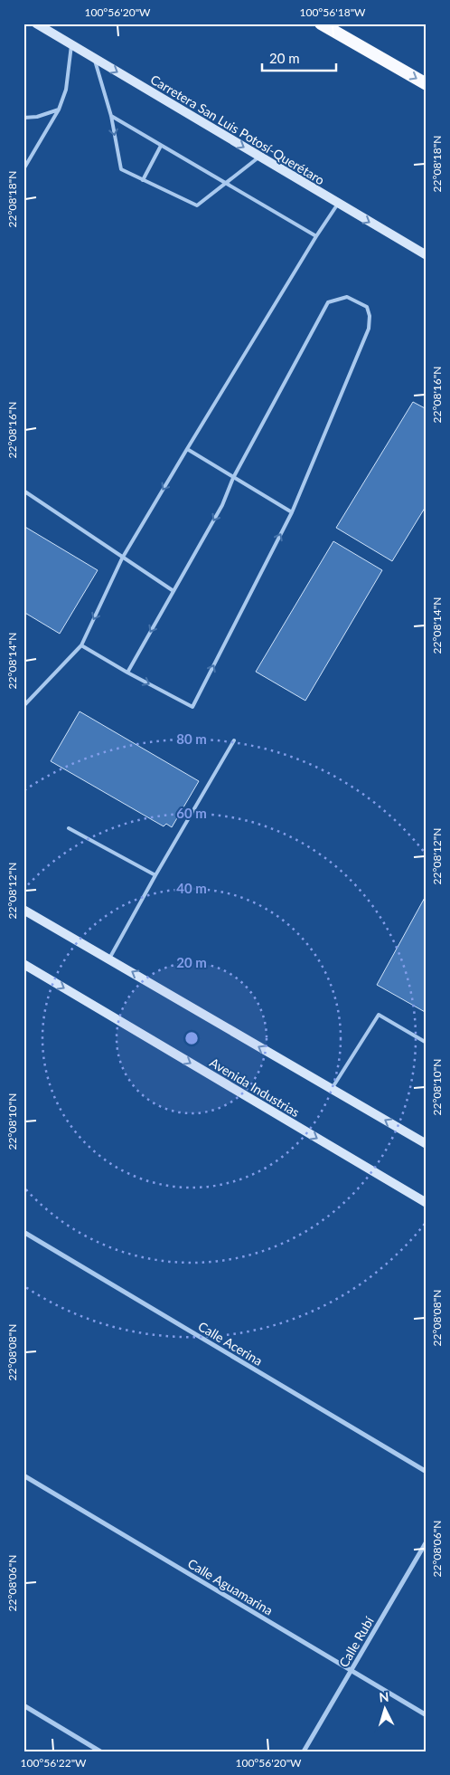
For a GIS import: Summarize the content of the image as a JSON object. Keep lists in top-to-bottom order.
{
  "streets": {
    "main road": ["Carretera San Luis Potosí-Querétaro", "Avenida Industrias"],
    "street": ["Calle Acerina", "Calle Aguamarina", "Calle Rubí"]
  },
  "crossings": [
    ["Calle Aguamarina", "Calle Rubí"]
  ],
  "one_way": ["Carretera San Luis Potosí-Querétaro"],
  "scale_bar": "20 m",
  "north": "top",
  "coordinates": [
    "100°56'20\"W",
    "100°56'18\"W",
    "22°08'18\"N",
    "22°08'16\"N",
    "22°08'14\"N",
    "22°08'12\"N",
    "22°08'10\"N",
    "22°08'08\"N",
    "22°08'06\"N",
    "100°56'22\"W"
  ],
  "rings": [
    "80 m",
    "60 m",
    "40 m",
    "20 m"
  ]
}
